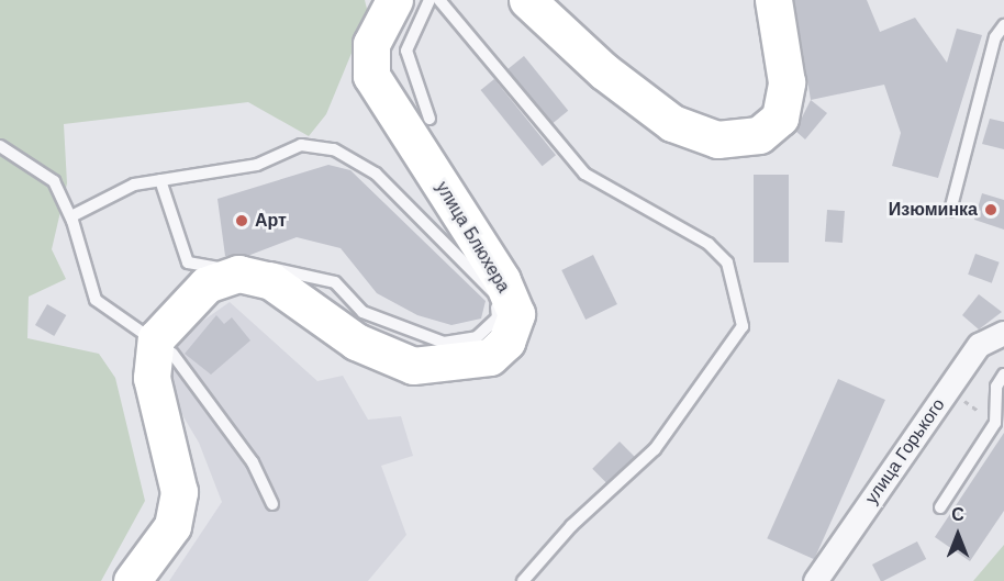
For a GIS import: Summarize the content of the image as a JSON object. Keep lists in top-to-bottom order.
{
  "streets": {
    "main road": ["улица Блюхера"],
    "street": ["улица Горького"]
  },
  "places": ["Изюминка", "Арт"],
  "north": "top"
}
